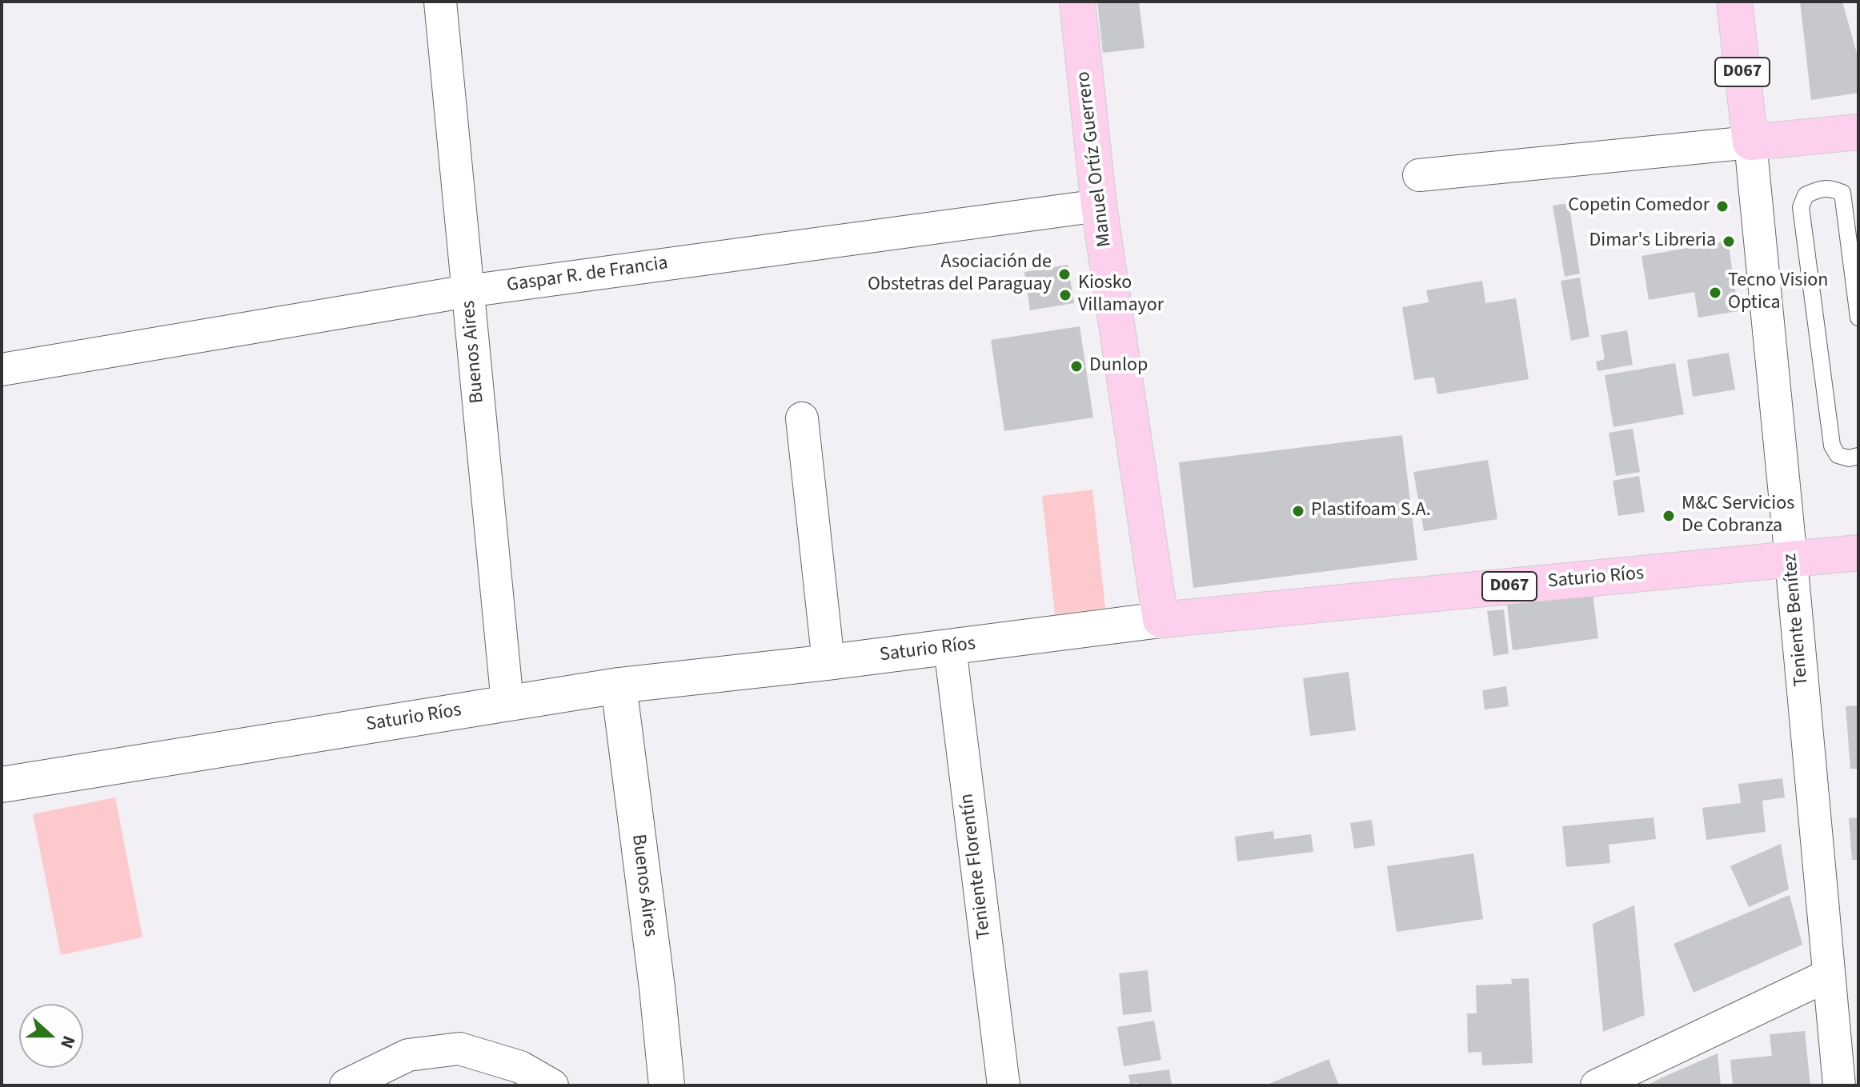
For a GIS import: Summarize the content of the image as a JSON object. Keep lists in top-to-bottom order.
{
  "streets": {
    "main road": [
      "D067",
      "Manuel Ortíz Guerrero",
      "Saturio Ríos",
      "Teniente Benítez"
    ],
    "street": ["Gaspar R. de Francia", "Buenos Aires", "Teniente Florentín"]
  },
  "crossings": [
    ["Manuel Ortíz Guerrero", "Gaspar R. de Francia"],
    ["Manuel Ortíz Guerrero", "Saturio Ríos"],
    ["Gaspar R. de Francia", "Buenos Aires"],
    ["Buenos Aires", "Saturio Ríos"],
    ["Saturio Ríos", "Teniente Benítez"],
    ["Saturio Ríos", "Teniente Florentín"]
  ],
  "places": [
    "Copetin Comedor",
    "Dimar's Libreria",
    "Asociación de Obstetras del Paraguay",
    "Tecno Vision Optica",
    "Kiosko Villamayor",
    "Dunlop",
    "Plastifoam S.A.",
    "M&C Servicios De Cobranza"
  ],
  "north": "right"
}
